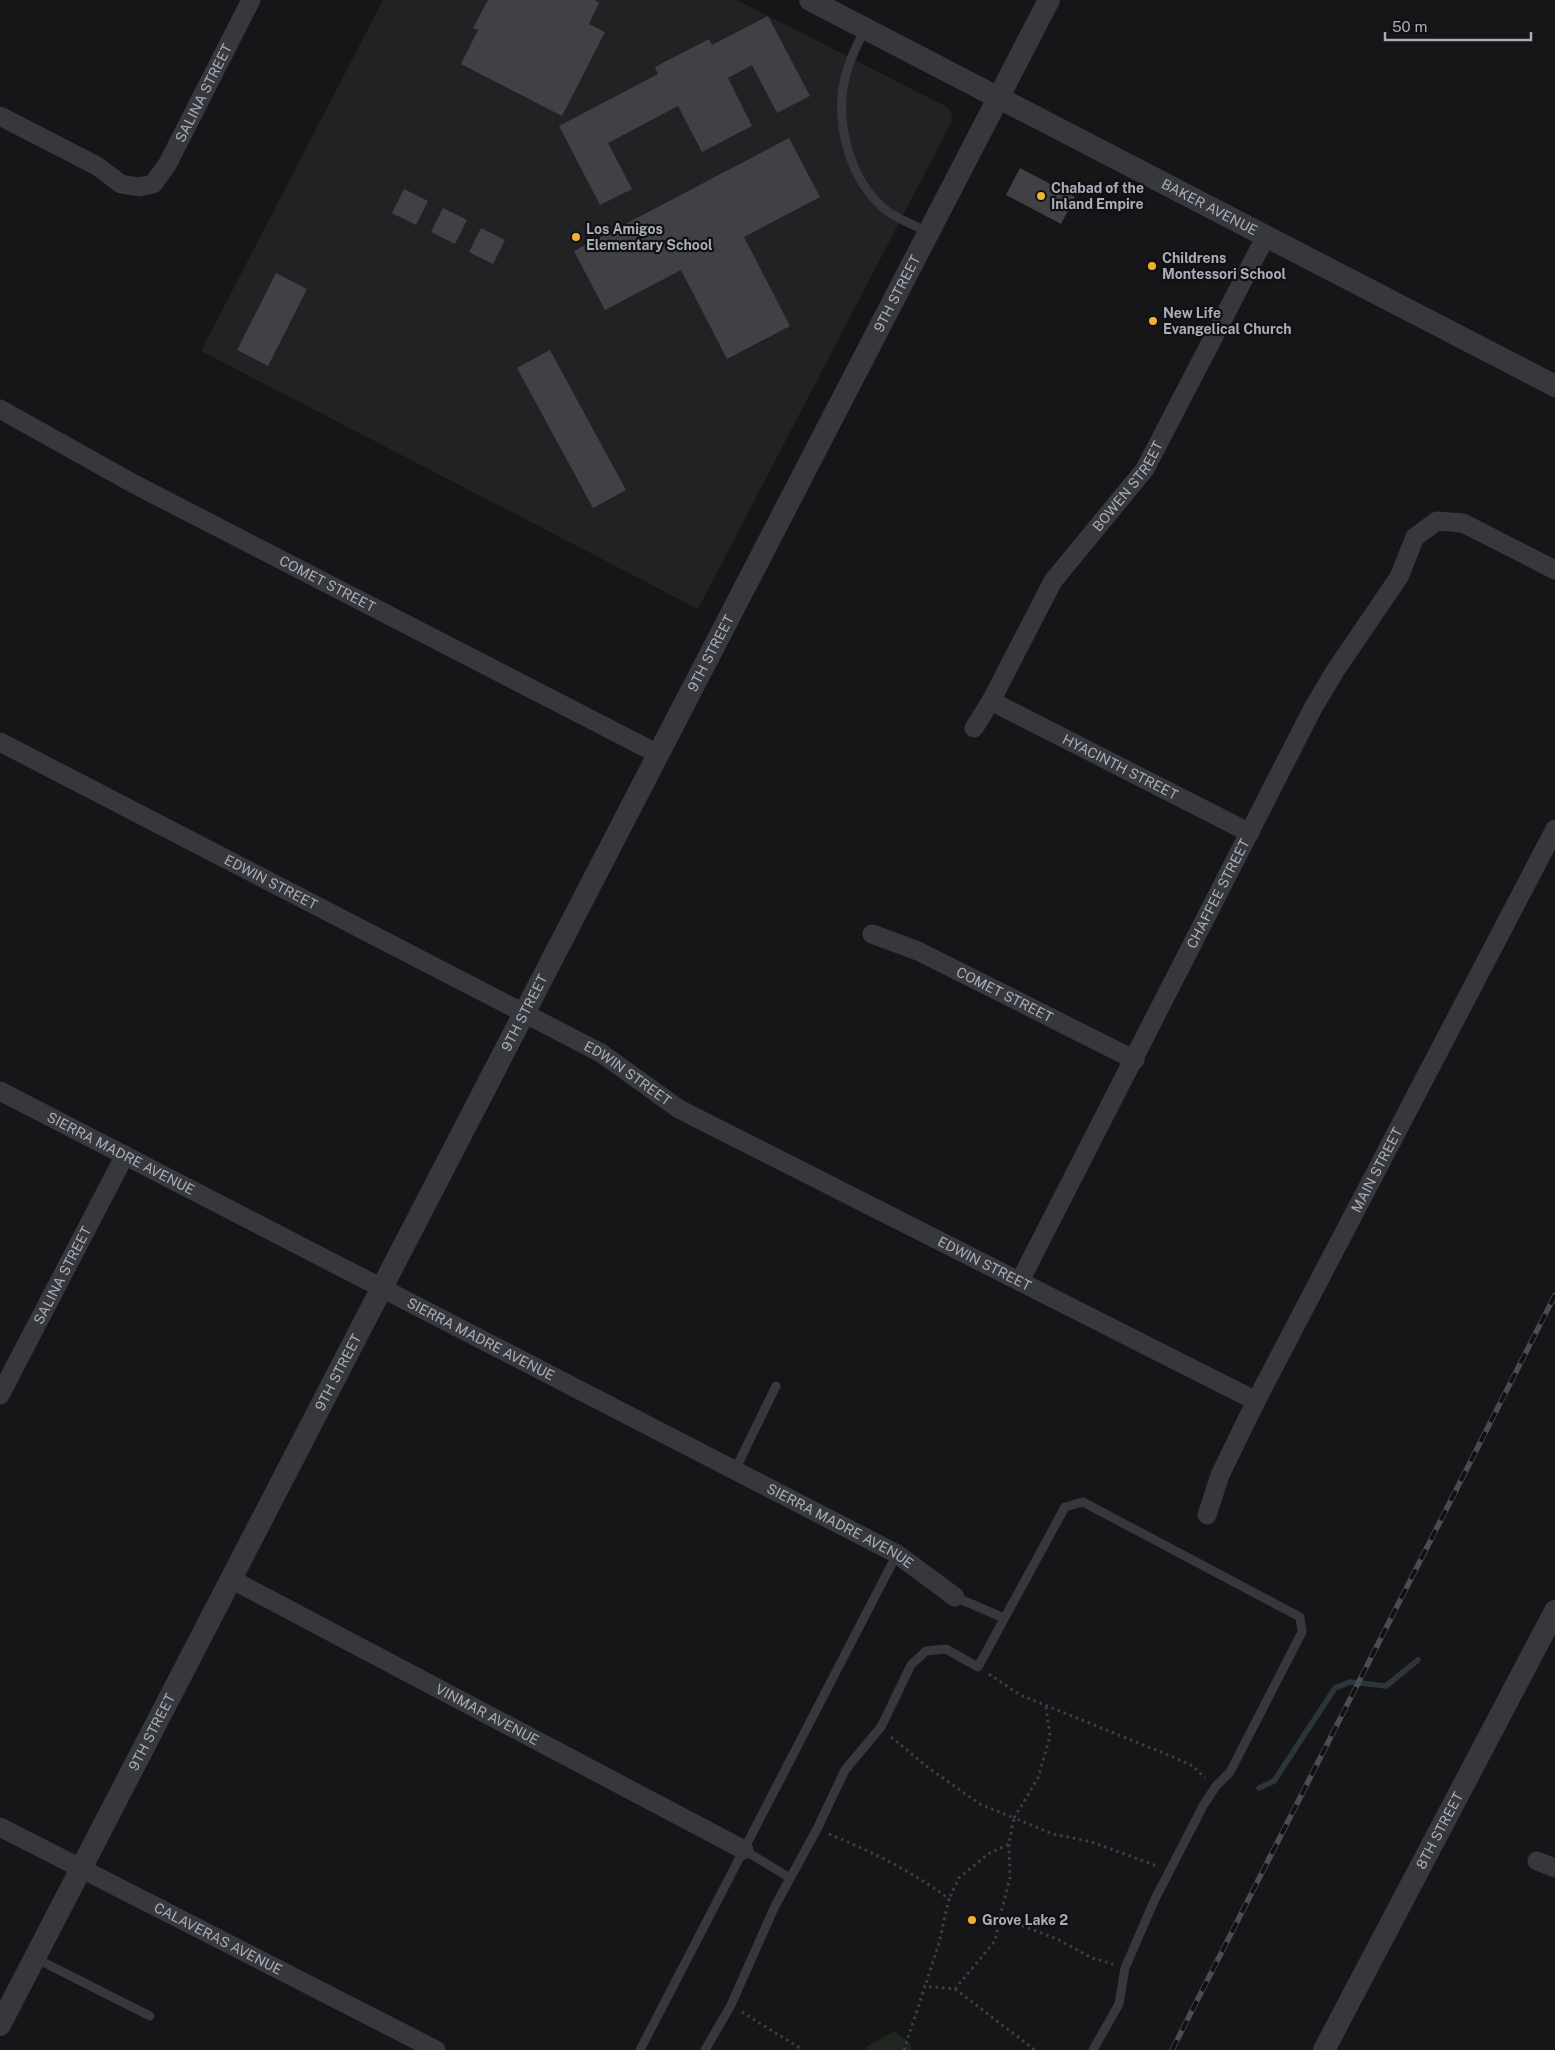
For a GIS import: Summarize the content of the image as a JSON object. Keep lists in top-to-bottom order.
{
  "streets": {
    "street": [
      "SALINA STREET",
      "BAKER AVENUE",
      "9TH STREET",
      "BOWEN STREET",
      "COMET STREET",
      "HYACINTH STREET",
      "EDWIN STREET",
      "CHAFFEE STREET",
      "SIERRA MADRE AVENUE",
      "MAIN STREET",
      "VINMAR AVENUE",
      "8TH STREET",
      "CALAVERAS AVENUE"
    ]
  },
  "crossings": [
    ["SALINA STREET", "SIERRA MADRE AVENUE"],
    ["BAKER AVENUE", "9TH STREET"],
    ["BAKER AVENUE", "BOWEN STREET"],
    ["9TH STREET", "COMET STREET"],
    ["9TH STREET", "EDWIN STREET"],
    ["9TH STREET", "SIERRA MADRE AVENUE"],
    ["9TH STREET", "VINMAR AVENUE"],
    ["9TH STREET", "CALAVERAS AVENUE"],
    ["BOWEN STREET", "HYACINTH STREET"],
    ["COMET STREET", "CHAFFEE STREET"],
    ["HYACINTH STREET", "CHAFFEE STREET"],
    ["EDWIN STREET", "CHAFFEE STREET"],
    ["EDWIN STREET", "MAIN STREET"]
  ],
  "places": [
    "Chabad of the Inland Empire",
    "Los Amigos Elementary School",
    "Childrens Montessori School",
    "New Life Evangelical Church",
    "Grove Lake 2"
  ],
  "scale_bar": "50 m"
}
